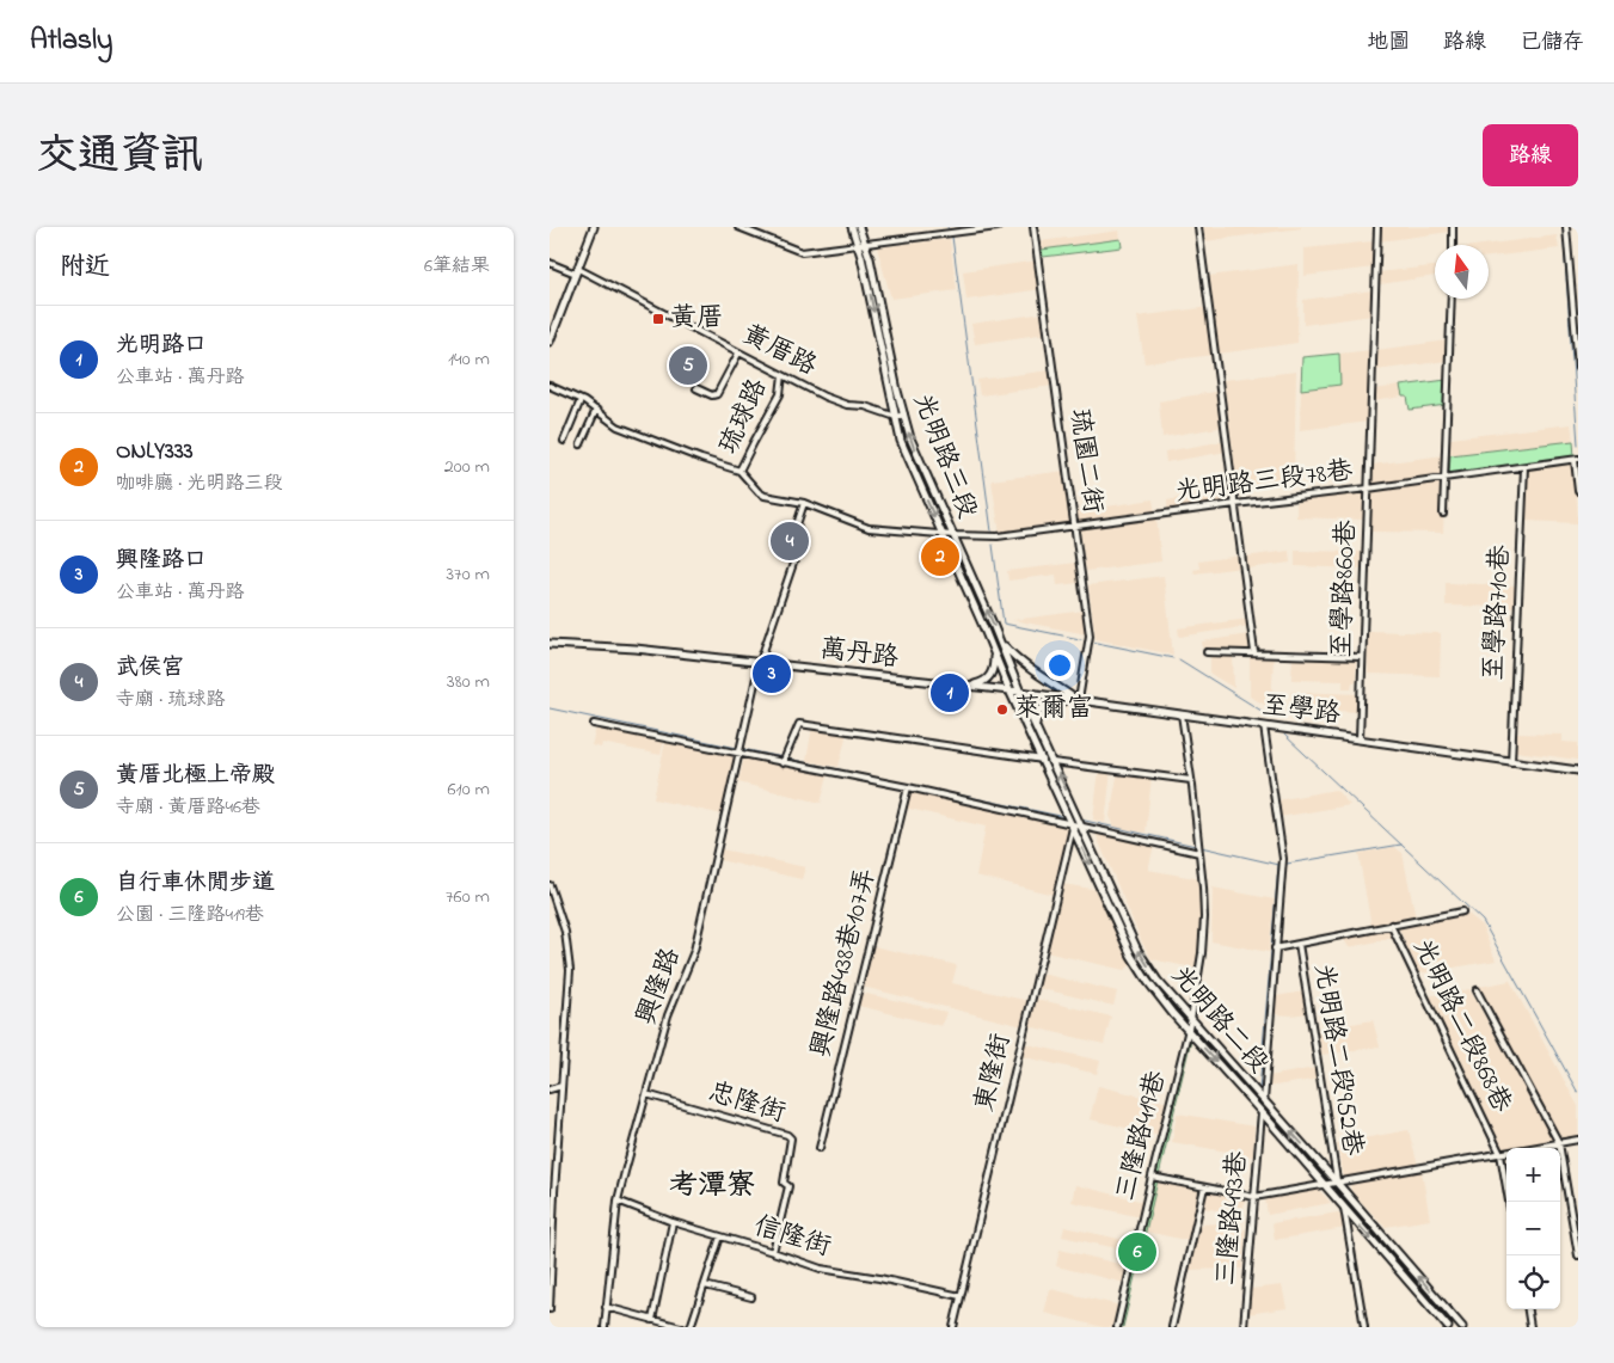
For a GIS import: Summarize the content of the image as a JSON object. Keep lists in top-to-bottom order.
{
  "streets": {
    "street": [
      "黃厝路",
      "琉球路",
      "光明路三段",
      "琉園二街",
      "光明路三段78巷",
      "至學路860巷",
      "至學路710巷",
      "萬丹路",
      "至學路",
      "興隆路438巷107弄",
      "興隆路",
      "光明路二段",
      "光明路二段868巷",
      "光明路二段952巷",
      "東隆街",
      "忠隆街",
      "三隆路419巷",
      "三隆路493巷",
      "信隆街"
    ]
  },
  "crossings": [
    ["黃厝路", "琉球路"],
    ["黃厝路", "光明路三段"],
    ["琉球路", "光明路三段"],
    ["琉球路", "光明路三段78巷"],
    ["光明路三段", "光明路三段78巷"],
    ["光明路三段", "萬丹路"],
    ["光明路三段", "至學路"],
    ["光明路三段", "光明路二段"],
    ["琉園二街", "光明路三段78巷"],
    ["琉園二街", "至學路"],
    ["光明路三段78巷", "至學路860巷"],
    ["光明路三段78巷", "至學路710巷"],
    ["至學路860巷", "至學路"],
    ["至學路710巷", "至學路"],
    ["萬丹路", "至學路"],
    ["萬丹路", "興隆路"],
    ["萬丹路", "光明路二段"],
    ["至學路", "光明路二段"],
    ["至學路", "三隆路419巷"],
    ["興隆路", "忠隆街"],
    ["興隆路", "信隆街"],
    ["光明路二段", "光明路二段952巷"],
    ["光明路二段", "東隆街"],
    ["光明路二段", "三隆路419巷"],
    ["光明路二段", "三隆路493巷"],
    ["東隆街", "信隆街"],
    ["忠隆街", "信隆街"]
  ],
  "districts": ["考潭寮"],
  "places": {
    "transit": ["黃厝"],
    "other": ["萊爾富"]
  },
  "north": "top",
  "page": {
    "header": "Atlasly",
    "nav": ["地圖", "路線", "已儲存"],
    "title": "交通資訊",
    "buttons": "路線",
    "heading": ["附近", "6筆結果"],
    "list": [
      {
        "mark": "1",
        "name": "光明路口",
        "note": "公車站 · 萬丹路",
        "value": "140 m"
      },
      {
        "mark": "2",
        "name": "ONLY333",
        "note": "咖啡廳 · 光明路三段",
        "value": "200 m"
      },
      {
        "mark": "3",
        "name": "興隆路口",
        "note": "公車站 · 萬丹路",
        "value": "370 m"
      },
      {
        "mark": "4",
        "name": "武侯宮",
        "note": "寺廟 · 琉球路",
        "value": "380 m"
      },
      {
        "mark": "5",
        "name": "黃厝北極上帝殿",
        "note": "寺廟 · 黃厝路46巷",
        "value": "610 m"
      },
      {
        "mark": "6",
        "name": "自行車休閒步道",
        "note": "公園 · 三隆路419巷",
        "value": "760 m"
      }
    ],
    "pins": [
      "5",
      "4",
      "2",
      "3",
      "1",
      "6"
    ],
    "map_buttons": ["+", "−"]
  }
}
